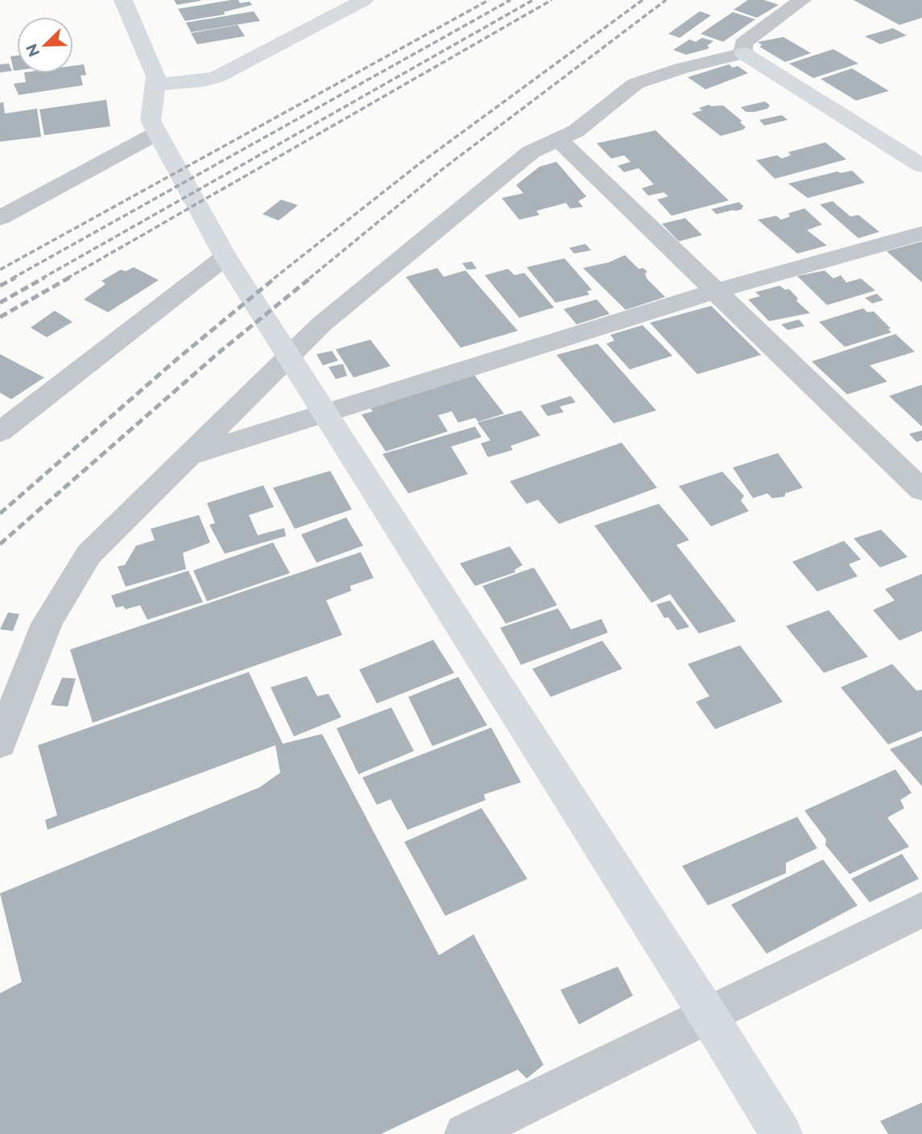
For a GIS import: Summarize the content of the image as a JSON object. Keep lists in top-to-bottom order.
{
  "north": "bottom left"
}
